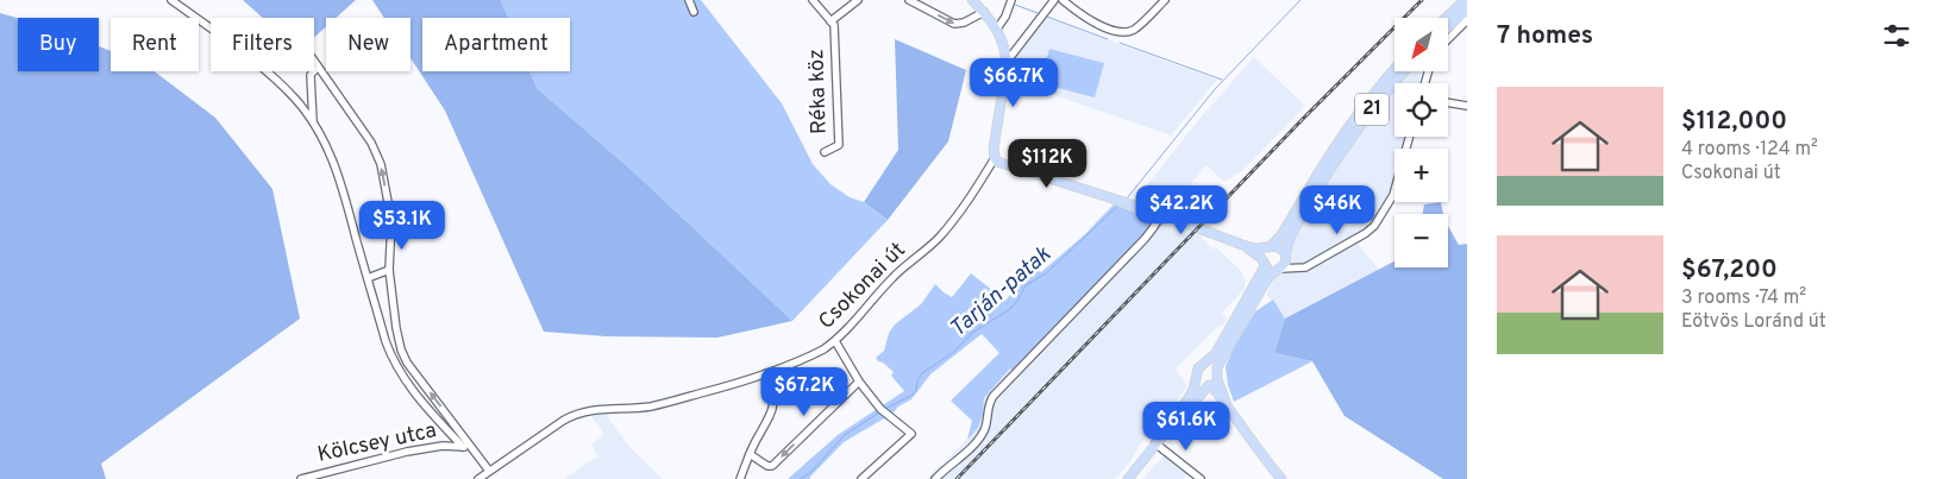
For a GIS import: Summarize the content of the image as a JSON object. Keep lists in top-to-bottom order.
{
  "streets": {
    "main road": ["21"],
    "street": ["Réka köz", "Csokonai út", "Kölcsey utca"]
  },
  "water": ["Tarján-patak"],
  "north": "bottom left",
  "page": {
    "heading": "7 homes",
    "map_buttons": ["+", "−"],
    "chip": [
      "Buy",
      "Rent",
      "Filters",
      "New",
      "Apartment"
    ],
    "price": [
      "$66.7K",
      "$112K",
      "$42.2K",
      "$46K",
      "$53.1K",
      "$67.2K",
      "$61.6K"
    ],
    "list": [
      {
        "name": "$112,000",
        "note": "4 rooms · 124 m² · Csokonai út"
      },
      {
        "name": "$67,200",
        "note": "3 rooms · 74 m² · Eötvös Loránd út"
      }
    ]
  }
}
